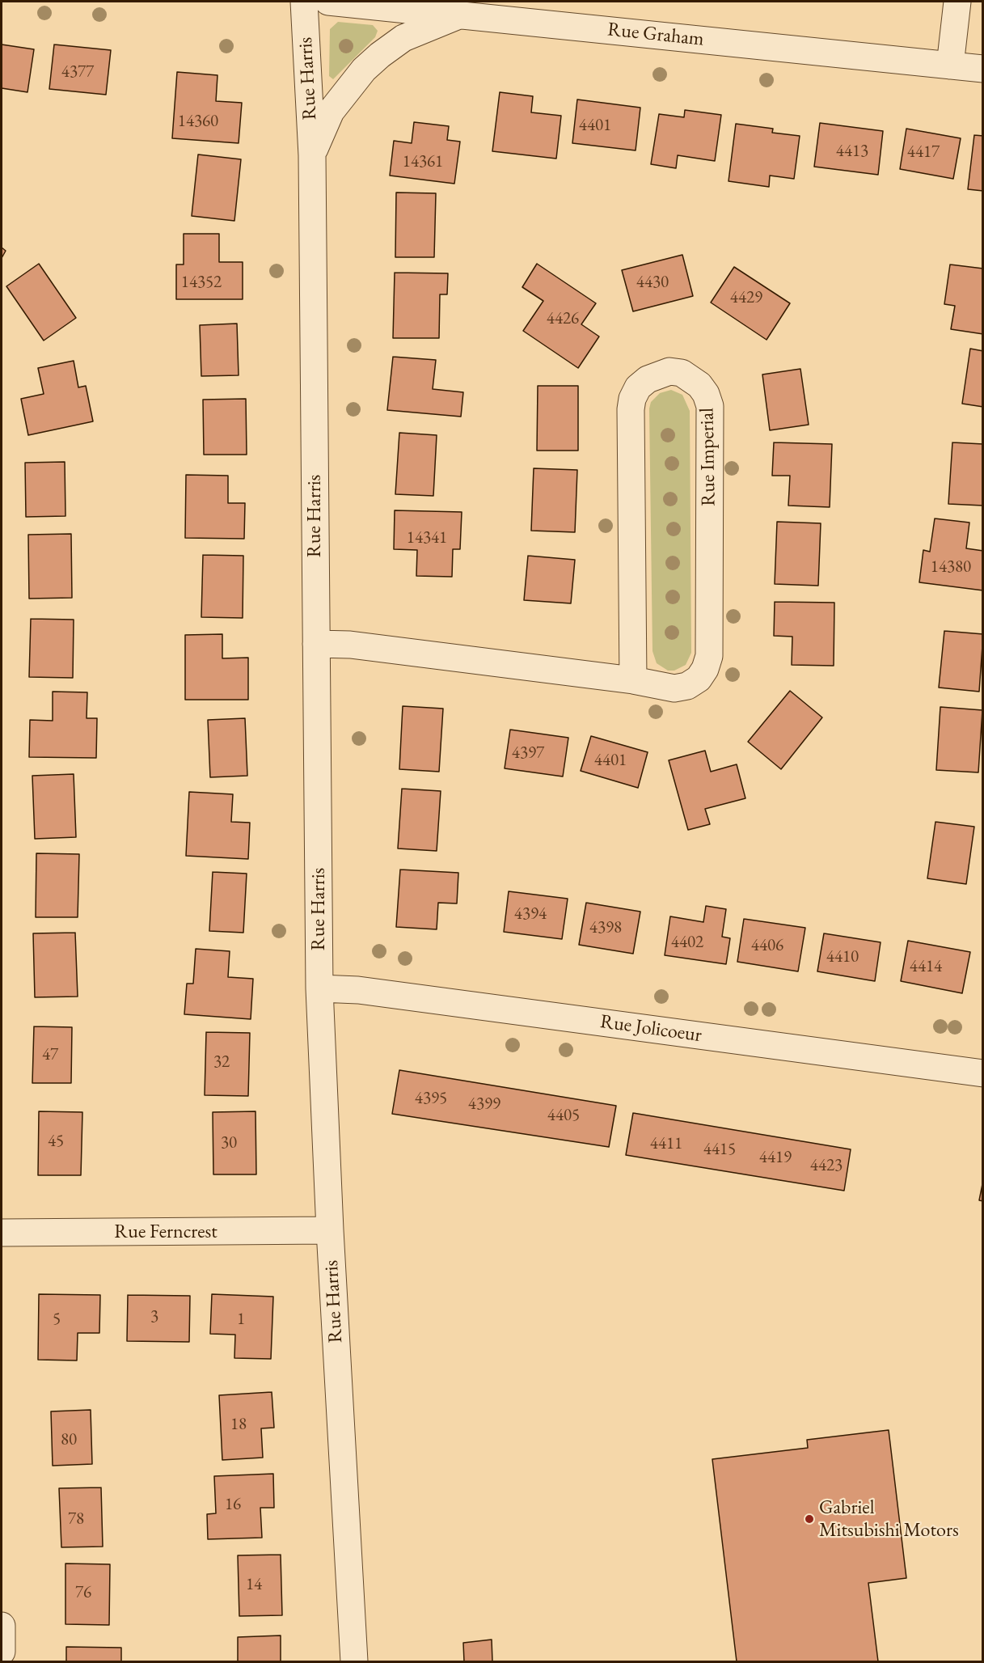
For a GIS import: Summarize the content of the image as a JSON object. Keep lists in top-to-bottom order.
{
  "streets": {
    "street": [
      "Rue Graham",
      "Rue Harris",
      "Rue Imperial",
      "Rue Jolicoeur",
      "Rue Ferncrest"
    ]
  },
  "crossings": [
    ["Rue Graham", "Rue Harris"],
    ["Rue Harris", "Rue Imperial"],
    ["Rue Harris", "Rue Jolicoeur"],
    ["Rue Harris", "Rue Ferncrest"]
  ],
  "places": ["Gabriel Mitsubishi Motors"],
  "house_numbers": [
    "4377",
    "14360",
    "4401",
    "4413",
    "4417",
    "14361",
    "14352",
    "4430",
    "4429",
    "4426",
    "14341",
    "14380",
    "4397",
    "4401",
    "4394",
    "4398",
    "4402",
    "4406",
    "4410",
    "4414",
    "47",
    "32",
    "4395",
    "4399",
    "4405",
    "45",
    "30",
    "4411",
    "4415",
    "4419",
    "4423",
    "3",
    "5",
    "1",
    "18",
    "80",
    "16",
    "78",
    "14",
    "76"
  ]
}
